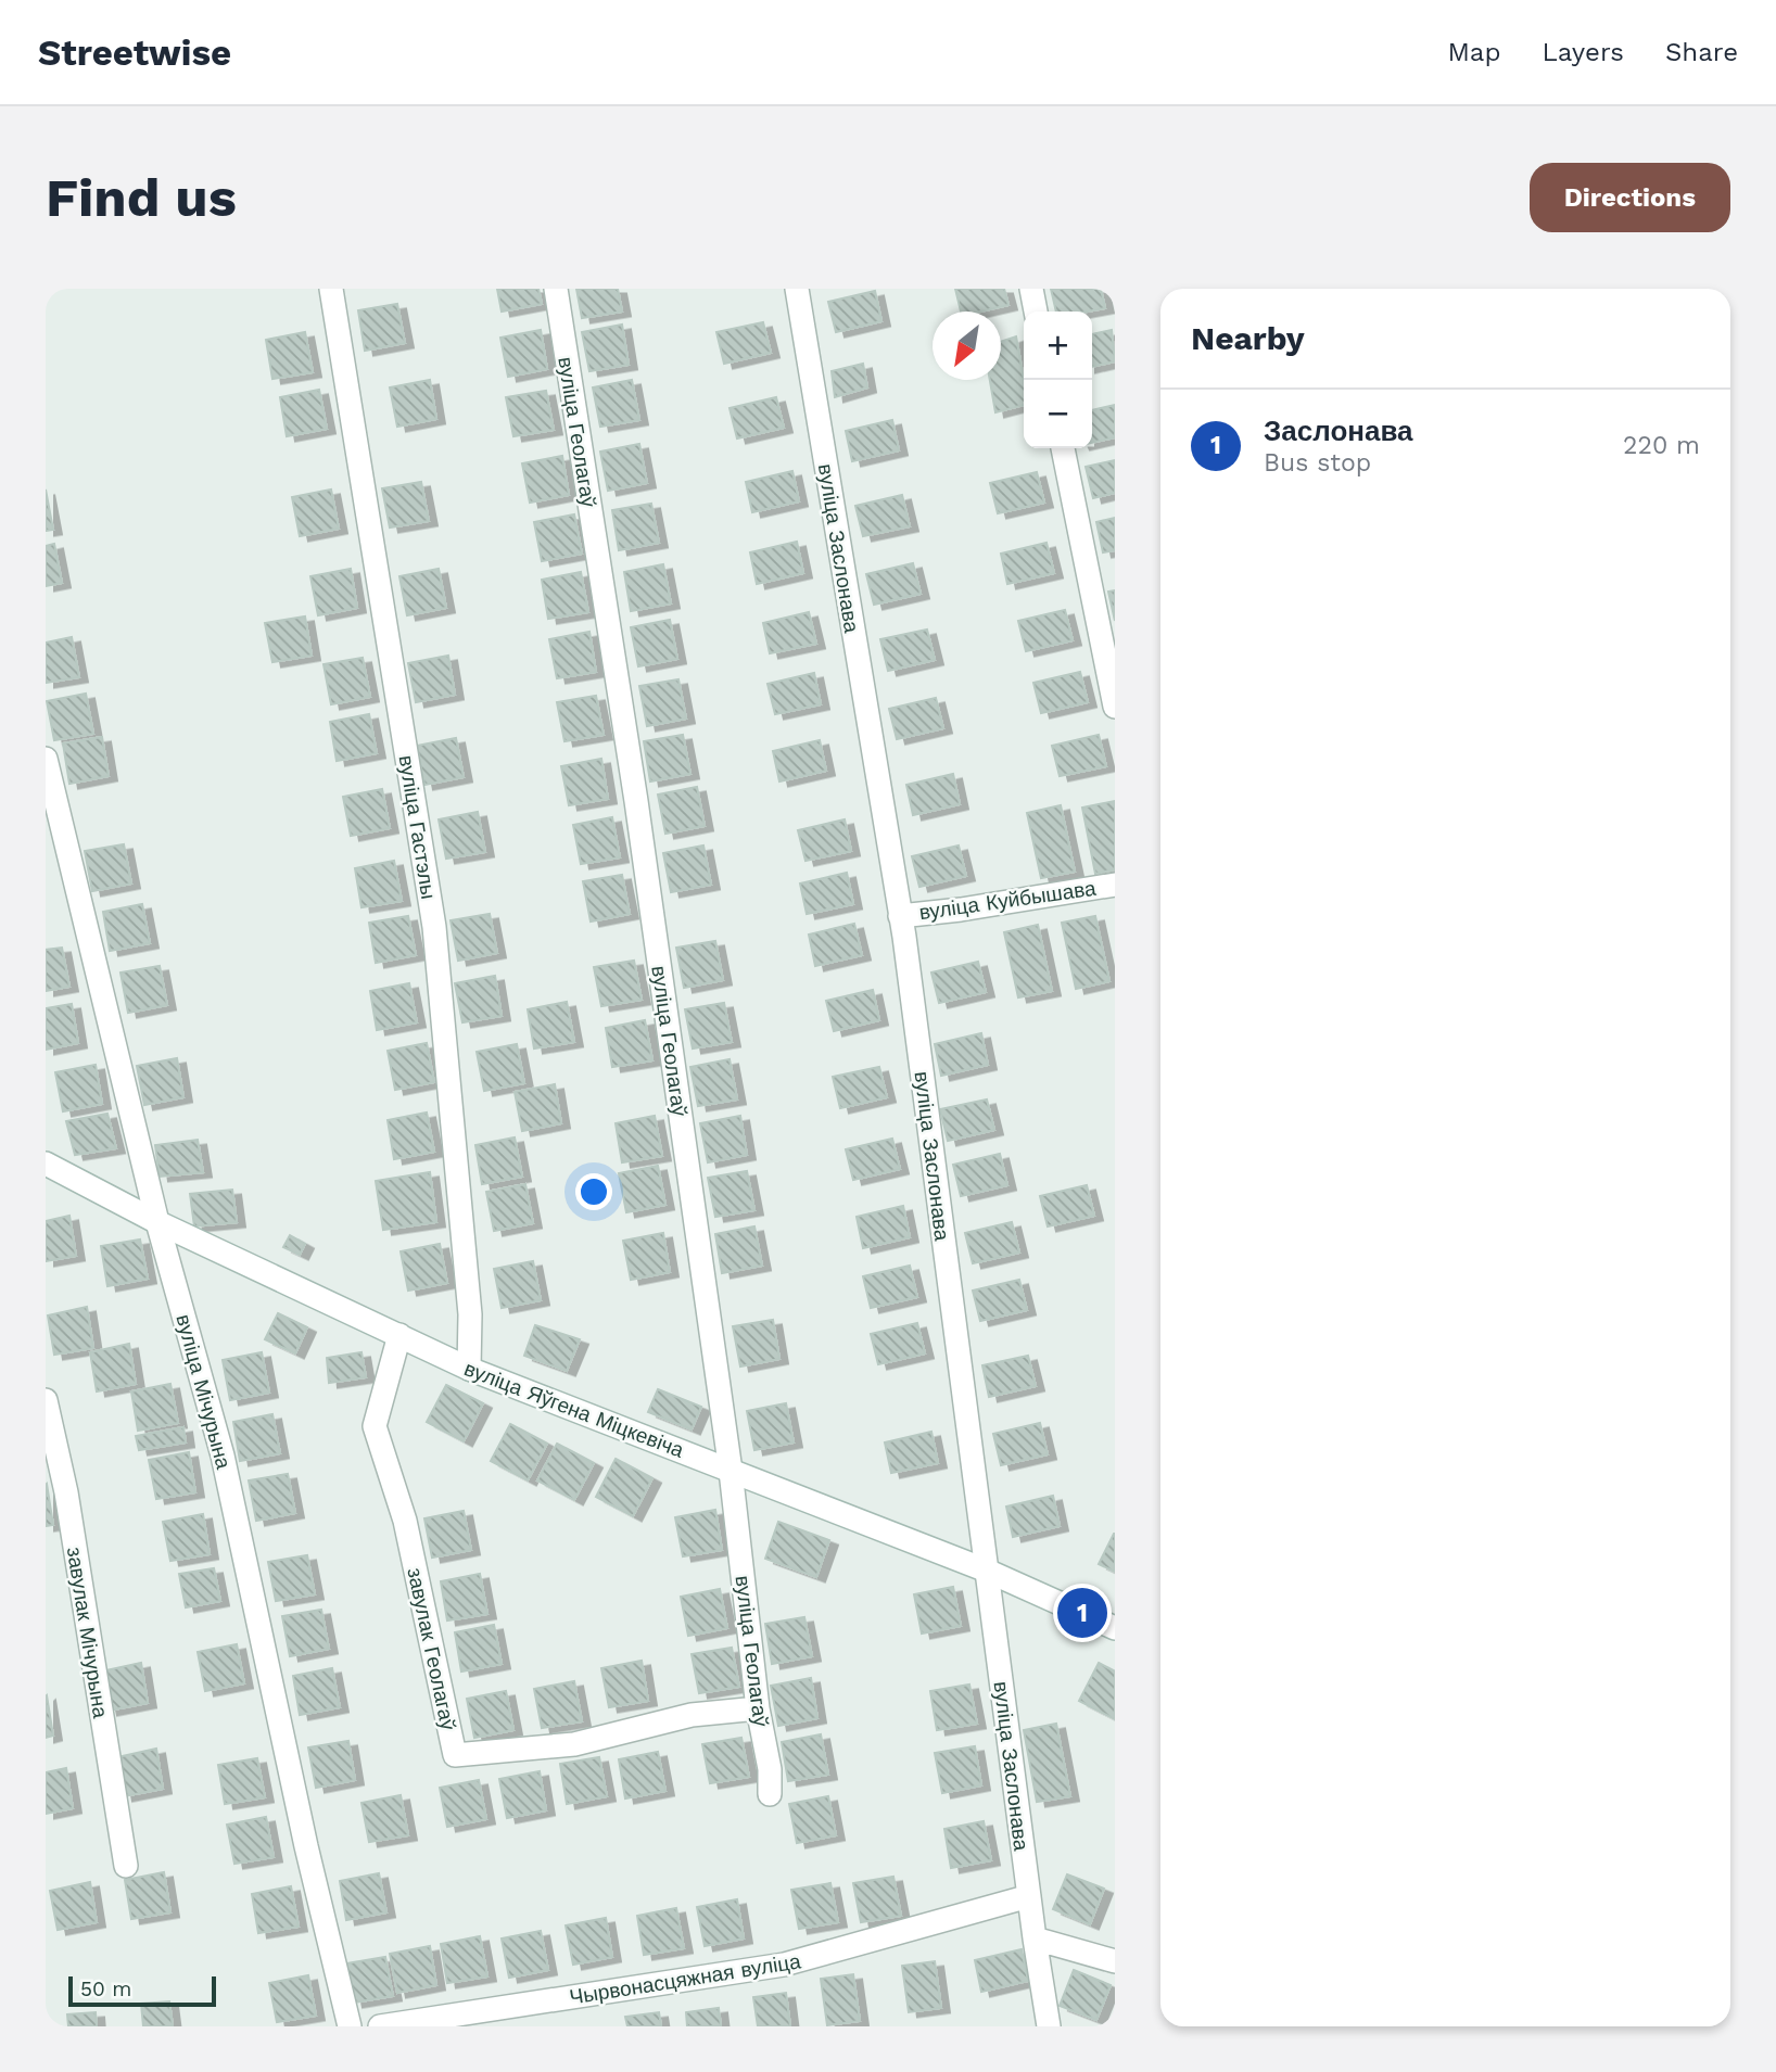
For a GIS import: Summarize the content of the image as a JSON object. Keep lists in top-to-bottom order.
{
  "streets": {
    "street": [
      "вуліца Геолагаў",
      "вуліца Заслонава",
      "вуліца Гастэлы",
      "вуліца Куйбышава",
      "вуліца Мічурына",
      "вуліца Яўгена Міцкевіча",
      "завулак Мічурына",
      "завулак Геолагаў",
      "Чырвонасцяжная вуліца"
    ]
  },
  "crossings": [
    ["вуліца Геолагаў", "вуліца Яўгена Міцкевіча"],
    ["вуліца Геолагаў", "завулак Геолагаў"],
    ["вуліца Заслонава", "вуліца Куйбышава"],
    ["вуліца Заслонава", "вуліца Яўгена Міцкевіча"],
    ["вуліца Заслонава", "Чырвонасцяжная вуліца"],
    ["вуліца Гастэлы", "вуліца Яўгена Міцкевіча"],
    ["вуліца Мічурына", "вуліца Яўгена Міцкевіча"],
    ["вуліца Яўгена Міцкевіча", "завулак Геолагаў"]
  ],
  "scale_bar": "50 m",
  "north": "bottom left",
  "page": {
    "header": "Streetwise",
    "nav": ["Map", "Layers", "Share"],
    "buttons": "Directions",
    "title": "Find us",
    "heading": "Nearby",
    "map_buttons": ["+", "−"],
    "list": [
      {
        "mark": "1",
        "name": "Заслонава",
        "note": "Bus stop",
        "value": "220 m"
      }
    ],
    "pins": "1",
    "scale": "50 m"
  }
}
